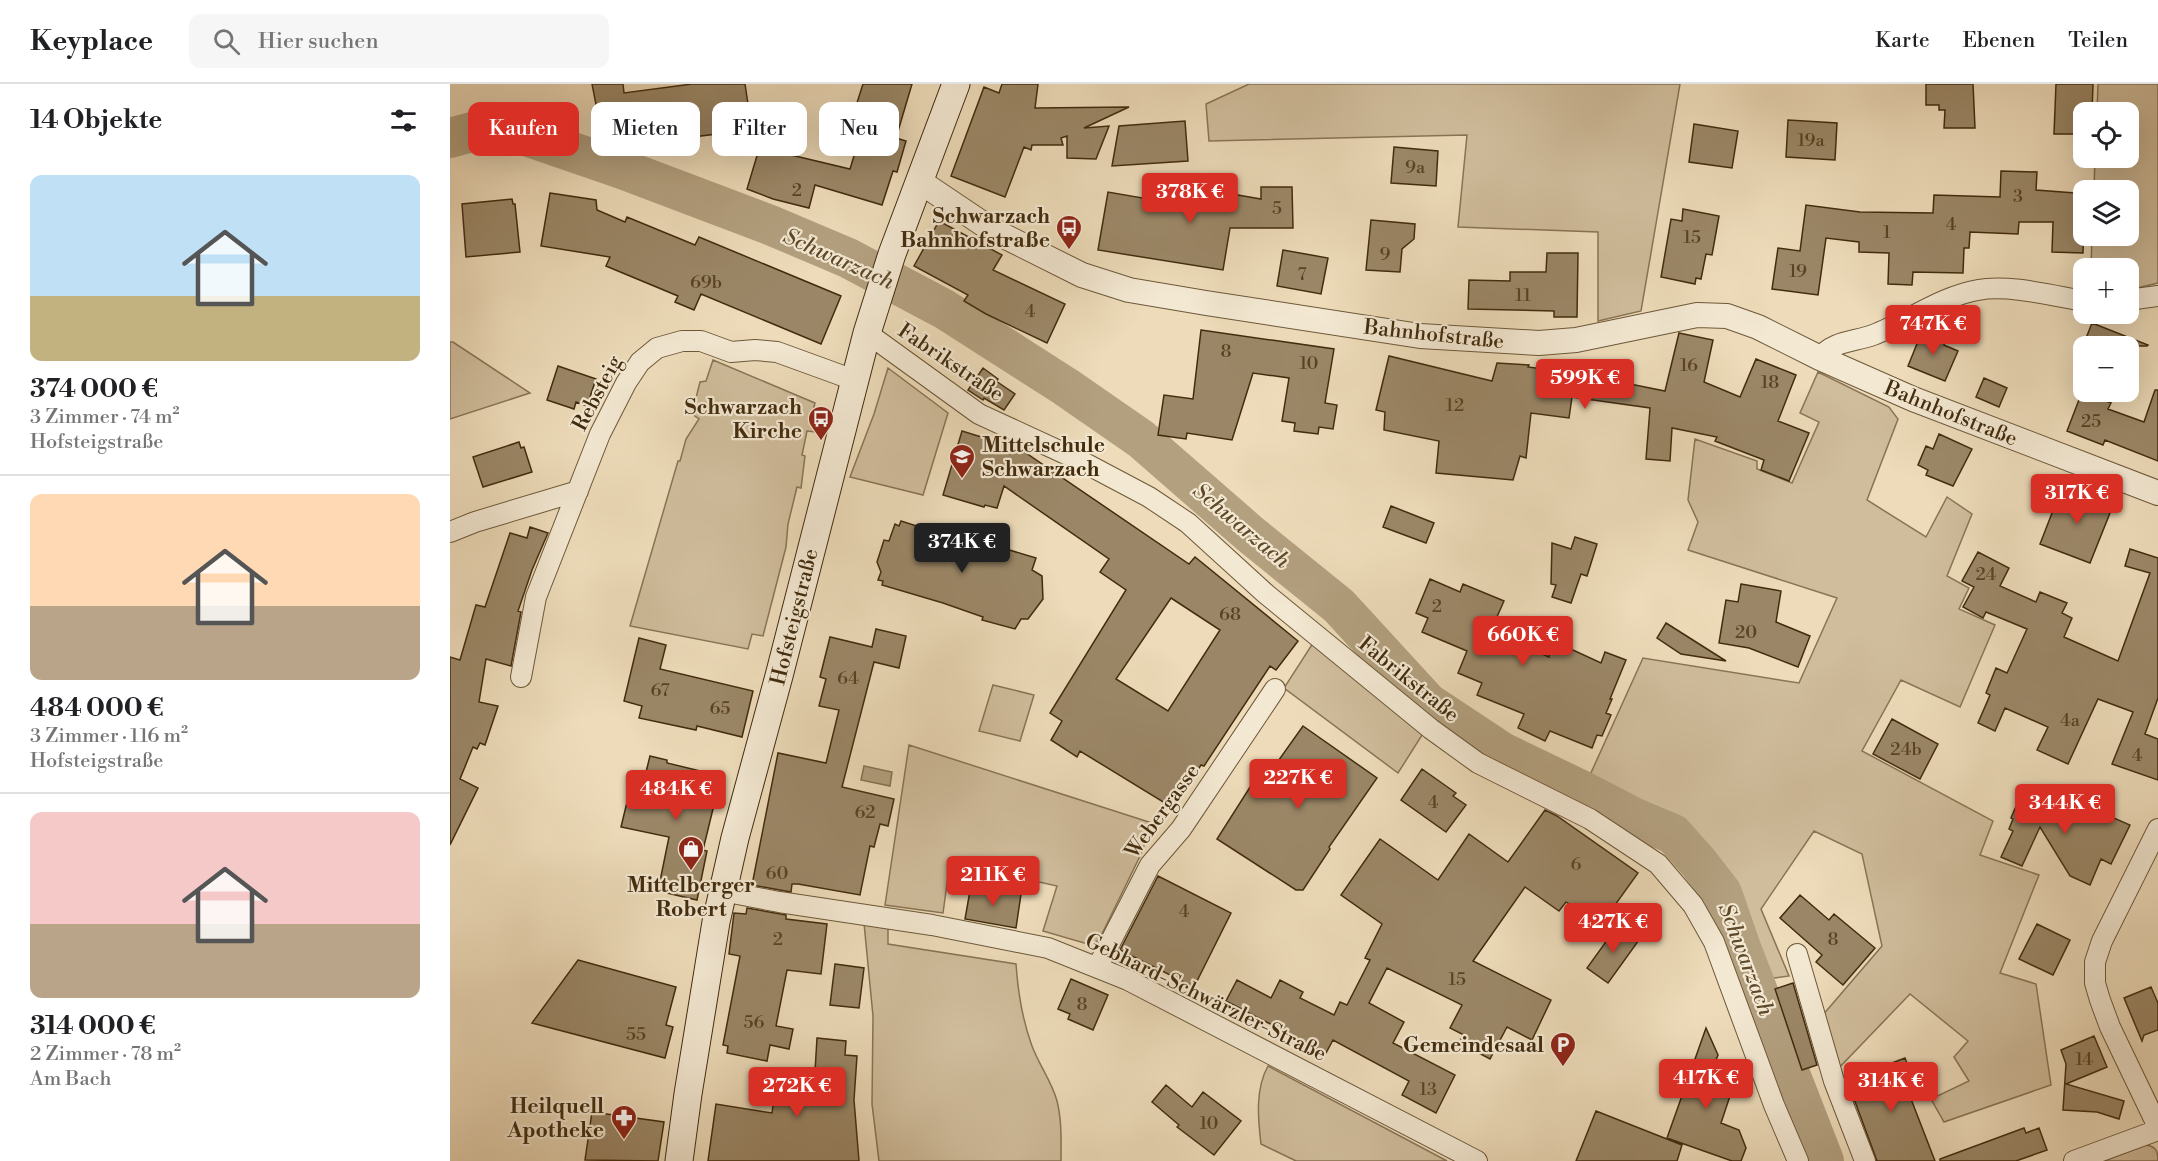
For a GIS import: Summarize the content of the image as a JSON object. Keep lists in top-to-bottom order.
{
  "streets": {
    "main road": ["Hofsteigstraße"],
    "street": [
      "Bahnhofstraße",
      "Fabrikstraße",
      "Rebsteig",
      "Webergasse",
      "Gebhard-Schwärzler-Straße"
    ]
  },
  "crossings": [
    ["Bahnhofstraße", "Hofsteigstraße"],
    ["Fabrikstraße", "Hofsteigstraße"],
    ["Rebsteig", "Hofsteigstraße"],
    ["Hofsteigstraße", "Gebhard-Schwärzler-Straße"],
    ["Webergasse", "Gebhard-Schwärzler-Straße"]
  ],
  "water": ["Schwarzach"],
  "places": {
    "bus stop": ["Schwarzach Bahnhofstraße", "Schwarzach Kirche"],
    "school or university": ["Mittelschule Schwarzach"],
    "shop": ["Mittelberger Robert"],
    "parking": ["Gemeindesaal"],
    "pharmacy": ["Heilquell Apotheke"]
  },
  "house_numbers": [
    "19a",
    "9a",
    "2",
    "3",
    "5",
    "4",
    "1",
    "15",
    "9",
    "19",
    "7",
    "69b",
    "11",
    "4",
    "8",
    "10",
    "16",
    "18",
    "12",
    "25",
    "24",
    "2",
    "68",
    "20",
    "64",
    "67",
    "65",
    "4a",
    "24b",
    "4",
    "4",
    "62",
    "6",
    "60",
    "4",
    "2",
    "8",
    "15",
    "8",
    "56",
    "55",
    "14",
    "13",
    "10"
  ],
  "page": {
    "header": "Keyplace",
    "search": "Hier suchen",
    "nav": ["Karte", "Ebenen", "Teilen"],
    "heading": "14 Objekte",
    "map_buttons": ["+", "−"],
    "chip": [
      "Kaufen",
      "Mieten",
      "Filter",
      "Neu"
    ],
    "list": [
      {
        "name": "374 000 €",
        "note": "3 Zimmer · 74 m² · Hofsteigstraße"
      },
      {
        "name": "484 000 €",
        "note": "3 Zimmer · 116 m² · Hofsteigstraße"
      },
      {
        "name": "314 000 €",
        "note": "2 Zimmer · 78 m² · Am Bach"
      }
    ],
    "price": [
      "378K €",
      "747K €",
      "599K €",
      "317K €",
      "374K €",
      "660K €",
      "227K €",
      "484K €",
      "344K €",
      "211K €",
      "427K €",
      "417K €",
      "314K €",
      "272K €"
    ]
  }
}
